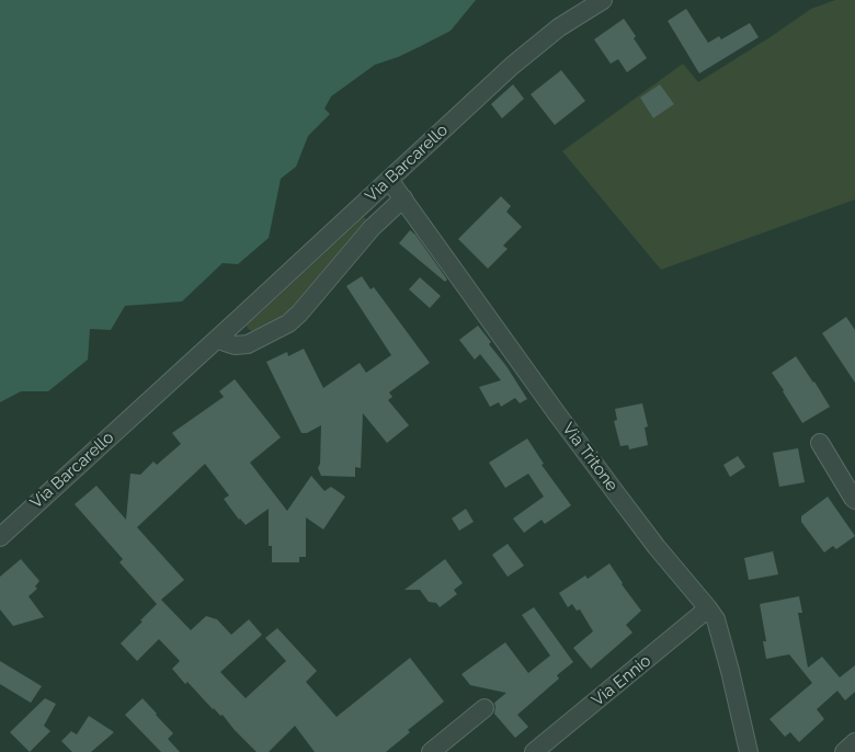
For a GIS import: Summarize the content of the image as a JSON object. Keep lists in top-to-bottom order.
{
  "streets": {
    "street": ["Via Barcarello", "Via Tritone", "Via Ennio"]
  },
  "crossings": [
    ["Via Barcarello", "Via Tritone"],
    ["Via Tritone", "Via Ennio"]
  ]
}
